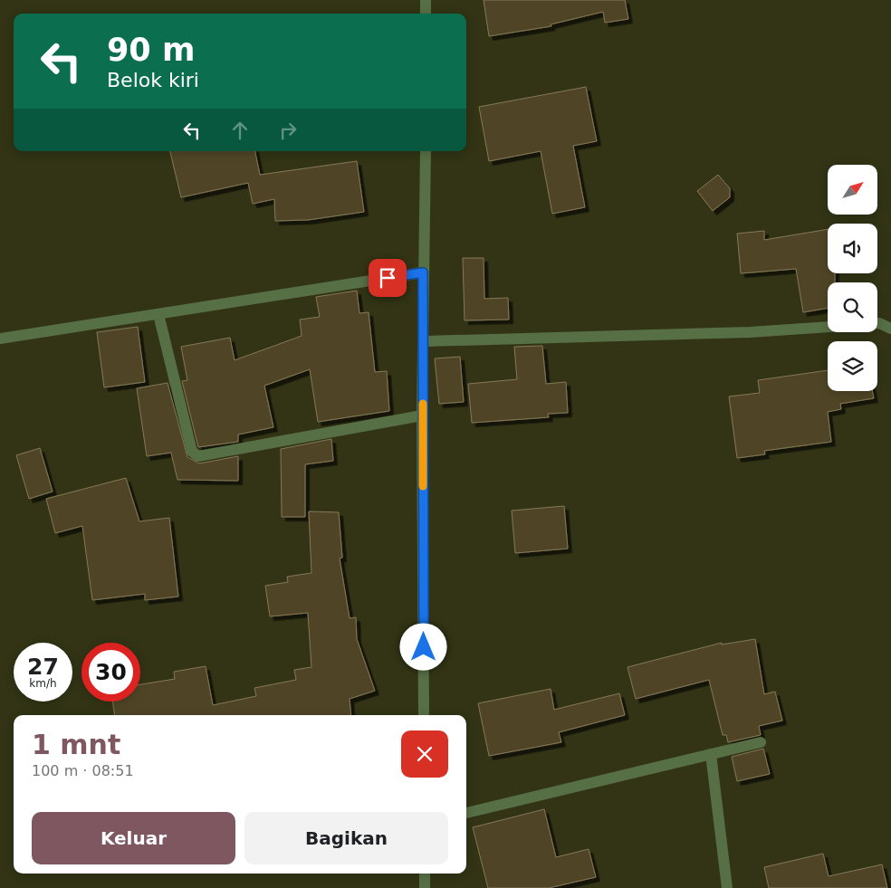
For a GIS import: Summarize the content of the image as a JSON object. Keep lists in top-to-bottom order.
{
  "north": "top right",
  "page": {
    "turn": ["90 m", "Belok kiri"],
    "speed": "27 km/h",
    "limit": "30",
    "heading": ["1 mnt", "100 m · 08:51"],
    "buttons": ["Keluar", "Bagikan"]
  }
}
